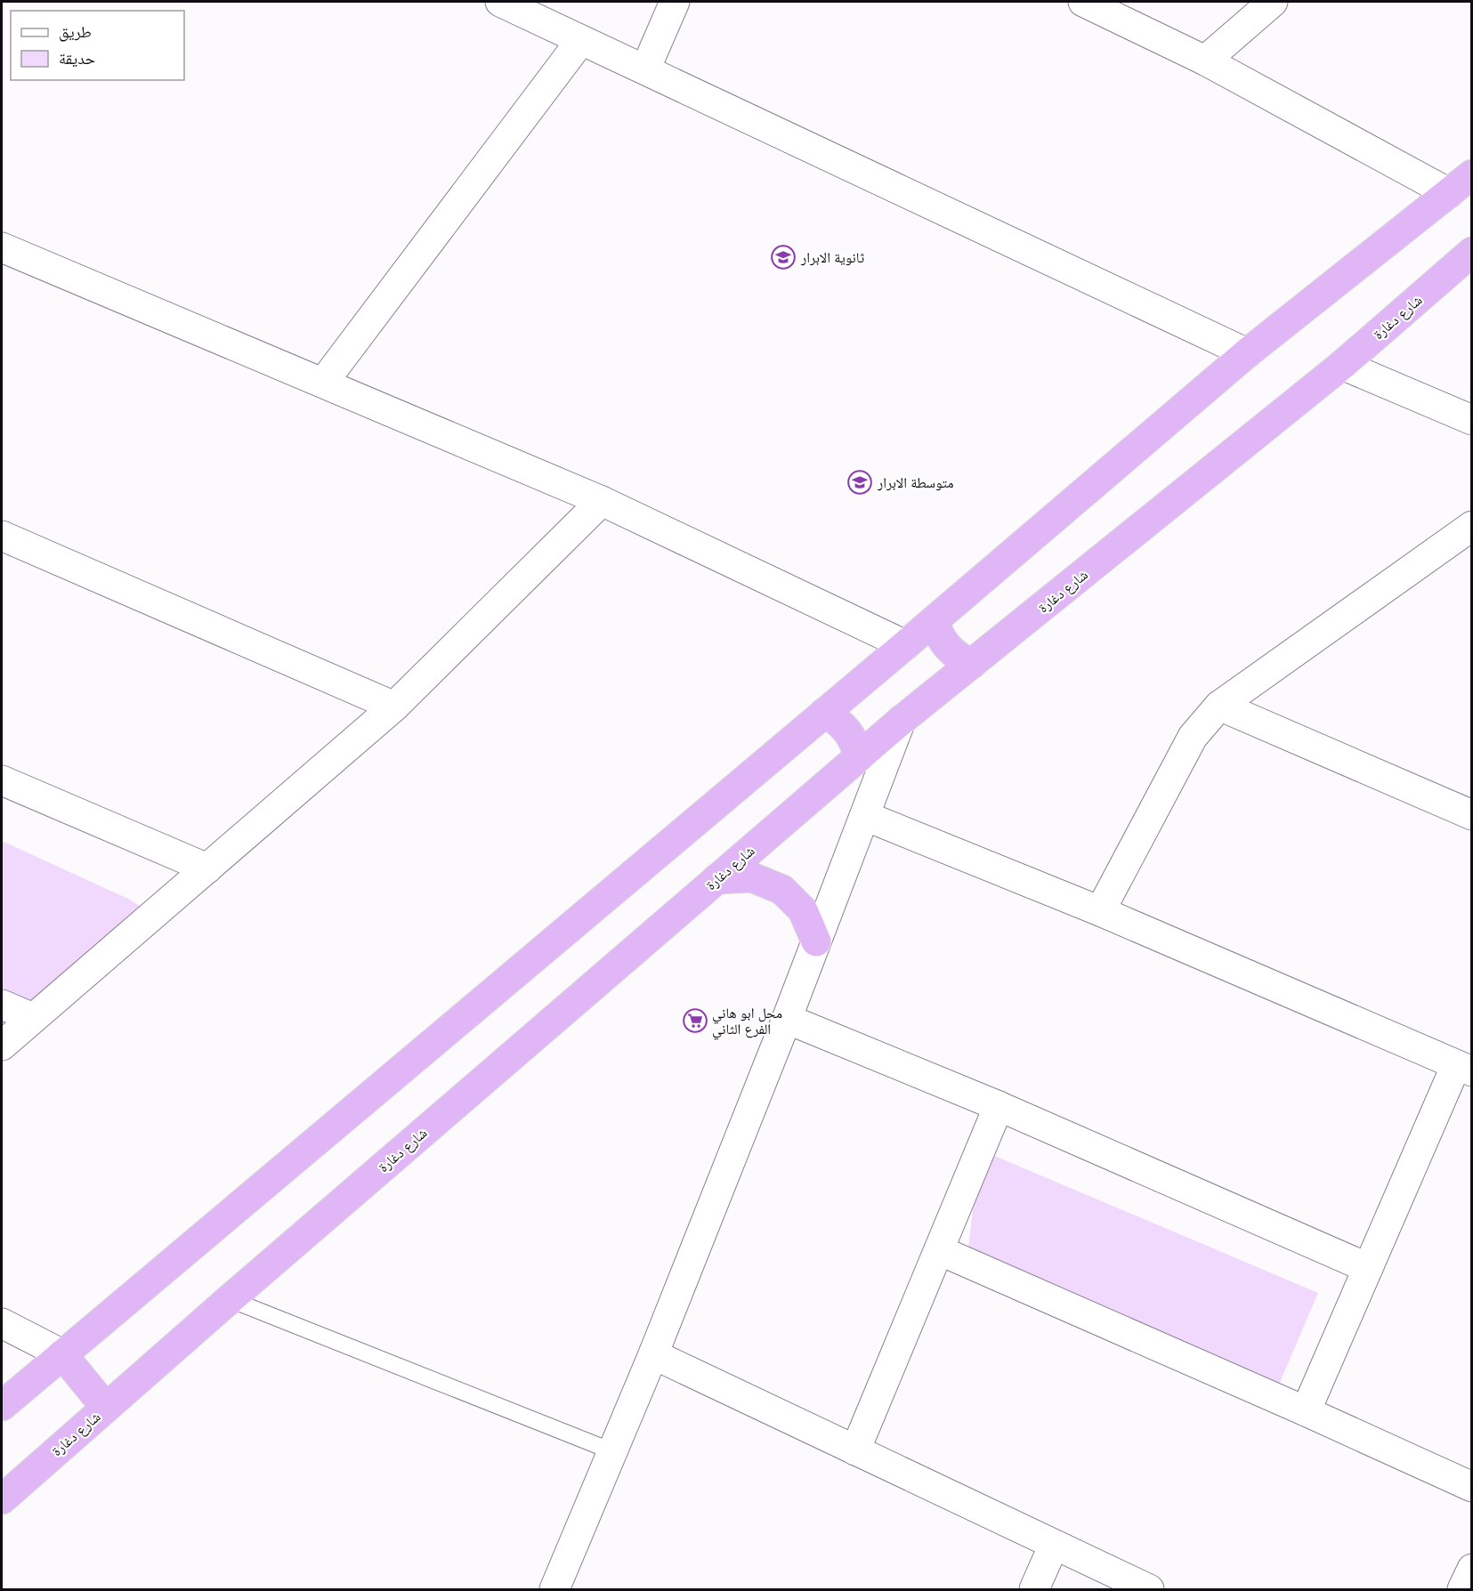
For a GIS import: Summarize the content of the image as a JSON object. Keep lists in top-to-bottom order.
{
  "streets": {
    "highway": ["شارع دغارة"]
  },
  "places": {
    "school or university": ["ثانوية الابرار", "متوسطة الابرار"],
    "supermarket": ["محل ابو هاني الفرع الثاني"]
  },
  "legend": ["طريق", "حديقة"]
}
